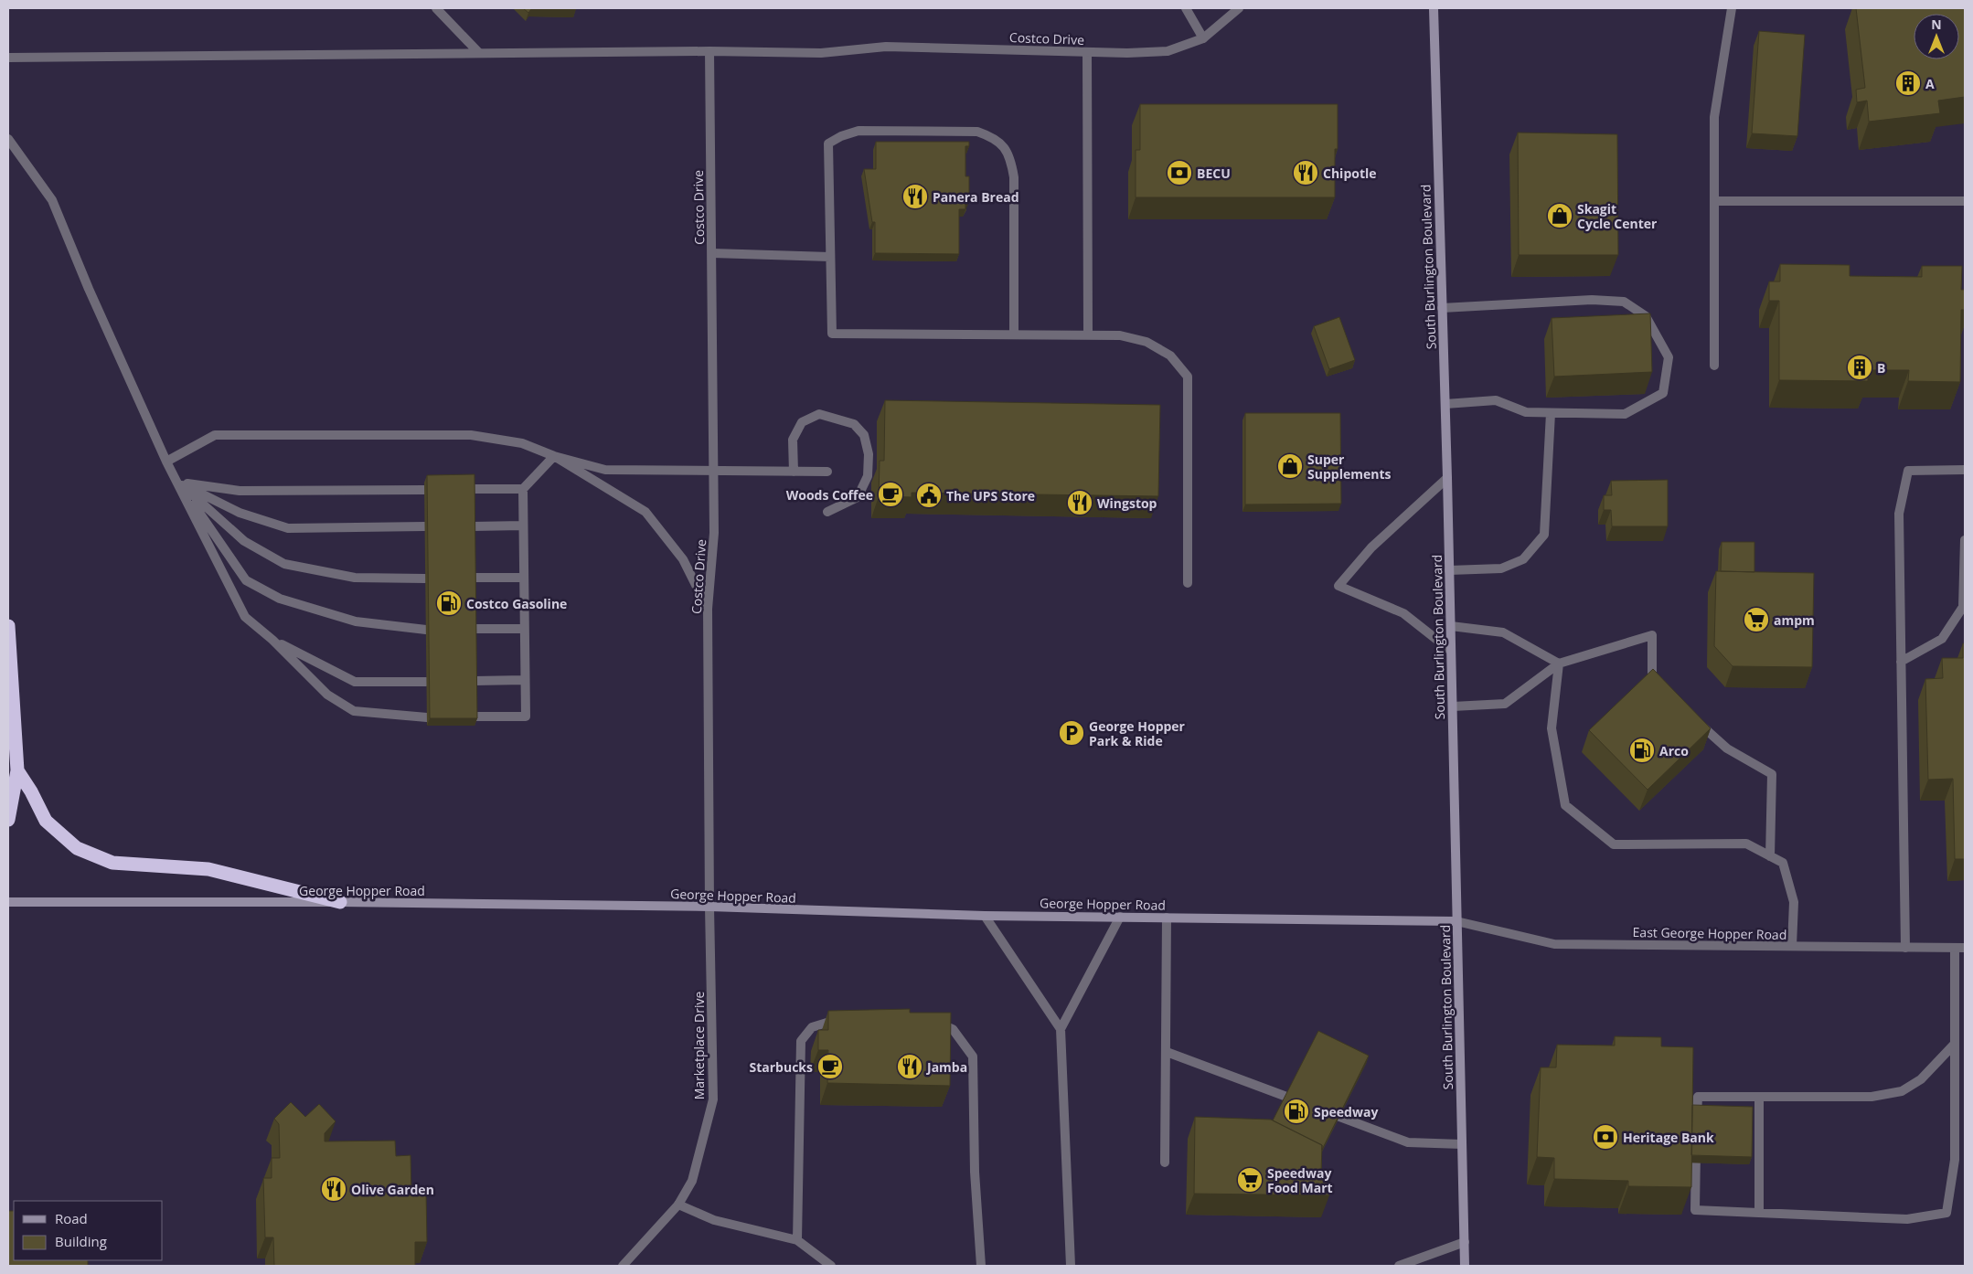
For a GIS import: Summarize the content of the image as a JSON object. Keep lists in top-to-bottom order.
{
  "streets": {
    "main road": ["South Burlington Boulevard", "George Hopper Road"],
    "street": ["Costco Drive", "East George Hopper Road", "Marketplace Drive"]
  },
  "crossings": [
    ["Costco Drive", "George Hopper Road"],
    ["Costco Drive", "Marketplace Drive"],
    ["South Burlington Boulevard", "George Hopper Road"],
    ["South Burlington Boulevard", "East George Hopper Road"],
    ["George Hopper Road", "East George Hopper Road"],
    ["George Hopper Road", "Marketplace Drive"]
  ],
  "places": {
    "building": ["A", "B"],
    "bank": ["BECU", "Heritage Bank"],
    "restaurant": [
      "Chipotle",
      "Panera Bread",
      "Wingstop",
      "Jamba",
      "Olive Garden"
    ],
    "shop": ["Skagit Cycle Center", "Super Supplements"],
    "cafe": ["Woods Coffee", "Starbucks"],
    "public building": ["The UPS Store"],
    "fuel station": ["Costco Gasoline", "Arco", "Speedway"],
    "supermarket": ["ampm", "Speedway Food Mart"],
    "parking": ["George Hopper Park & Ride"]
  },
  "legend": ["Road", "Building"],
  "north": "top"
}
